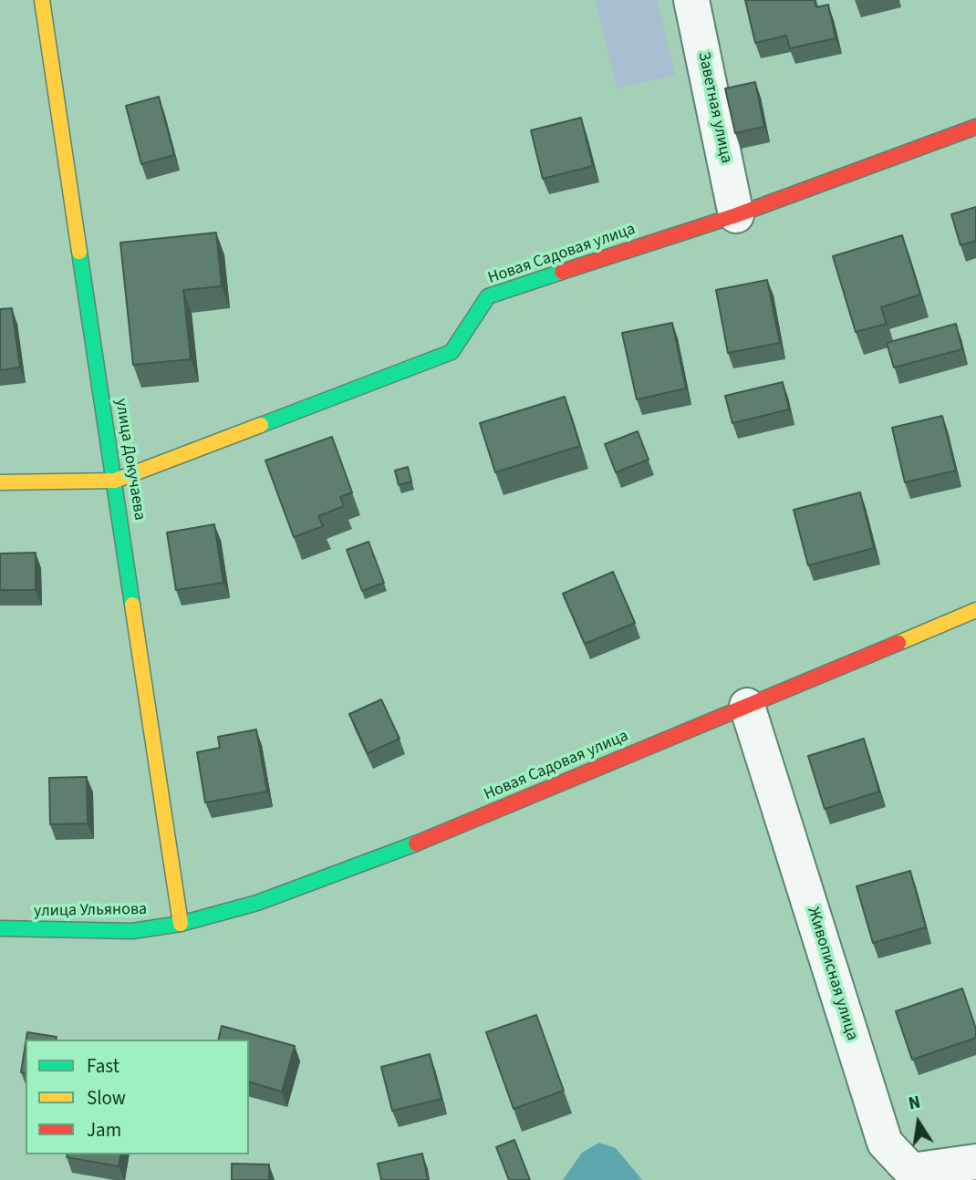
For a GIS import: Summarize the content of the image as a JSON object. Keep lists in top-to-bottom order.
{
  "streets": {
    "street": [
      "Заветная улица",
      "Новая Садовая улица",
      "улица Докучаева",
      "улица Ульянова",
      "Живописная улица"
    ]
  },
  "crossings": [
    ["Заветная улица", "Новая Садовая улица"],
    ["Новая Садовая улица", "улица Докучаева"],
    ["Новая Садовая улица", "улица Ульянова"],
    ["Новая Садовая улица", "Живописная улица"],
    ["улица Докучаева", "улица Ульянова"]
  ],
  "legend": ["Fast", "Slow", "Jam"],
  "north": "top"
}
